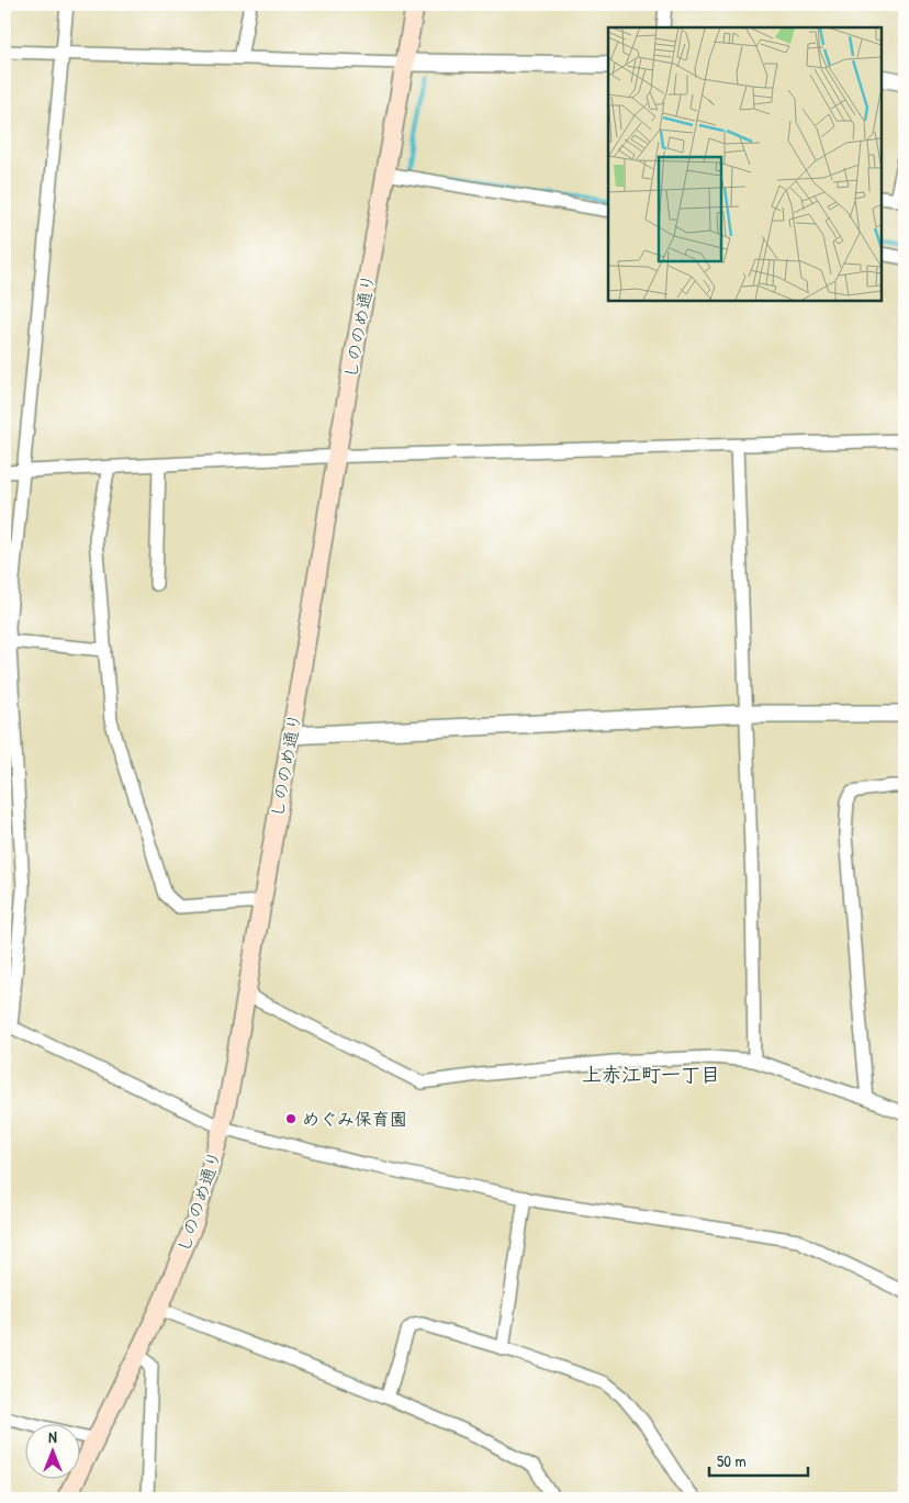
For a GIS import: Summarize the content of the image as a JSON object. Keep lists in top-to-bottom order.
{
  "streets": {
    "main road": ["しののめ通り"]
  },
  "districts": ["上赤江町一丁目"],
  "places": ["めぐみ保育園"],
  "scale_bar": "50 m",
  "north": "top"
}
